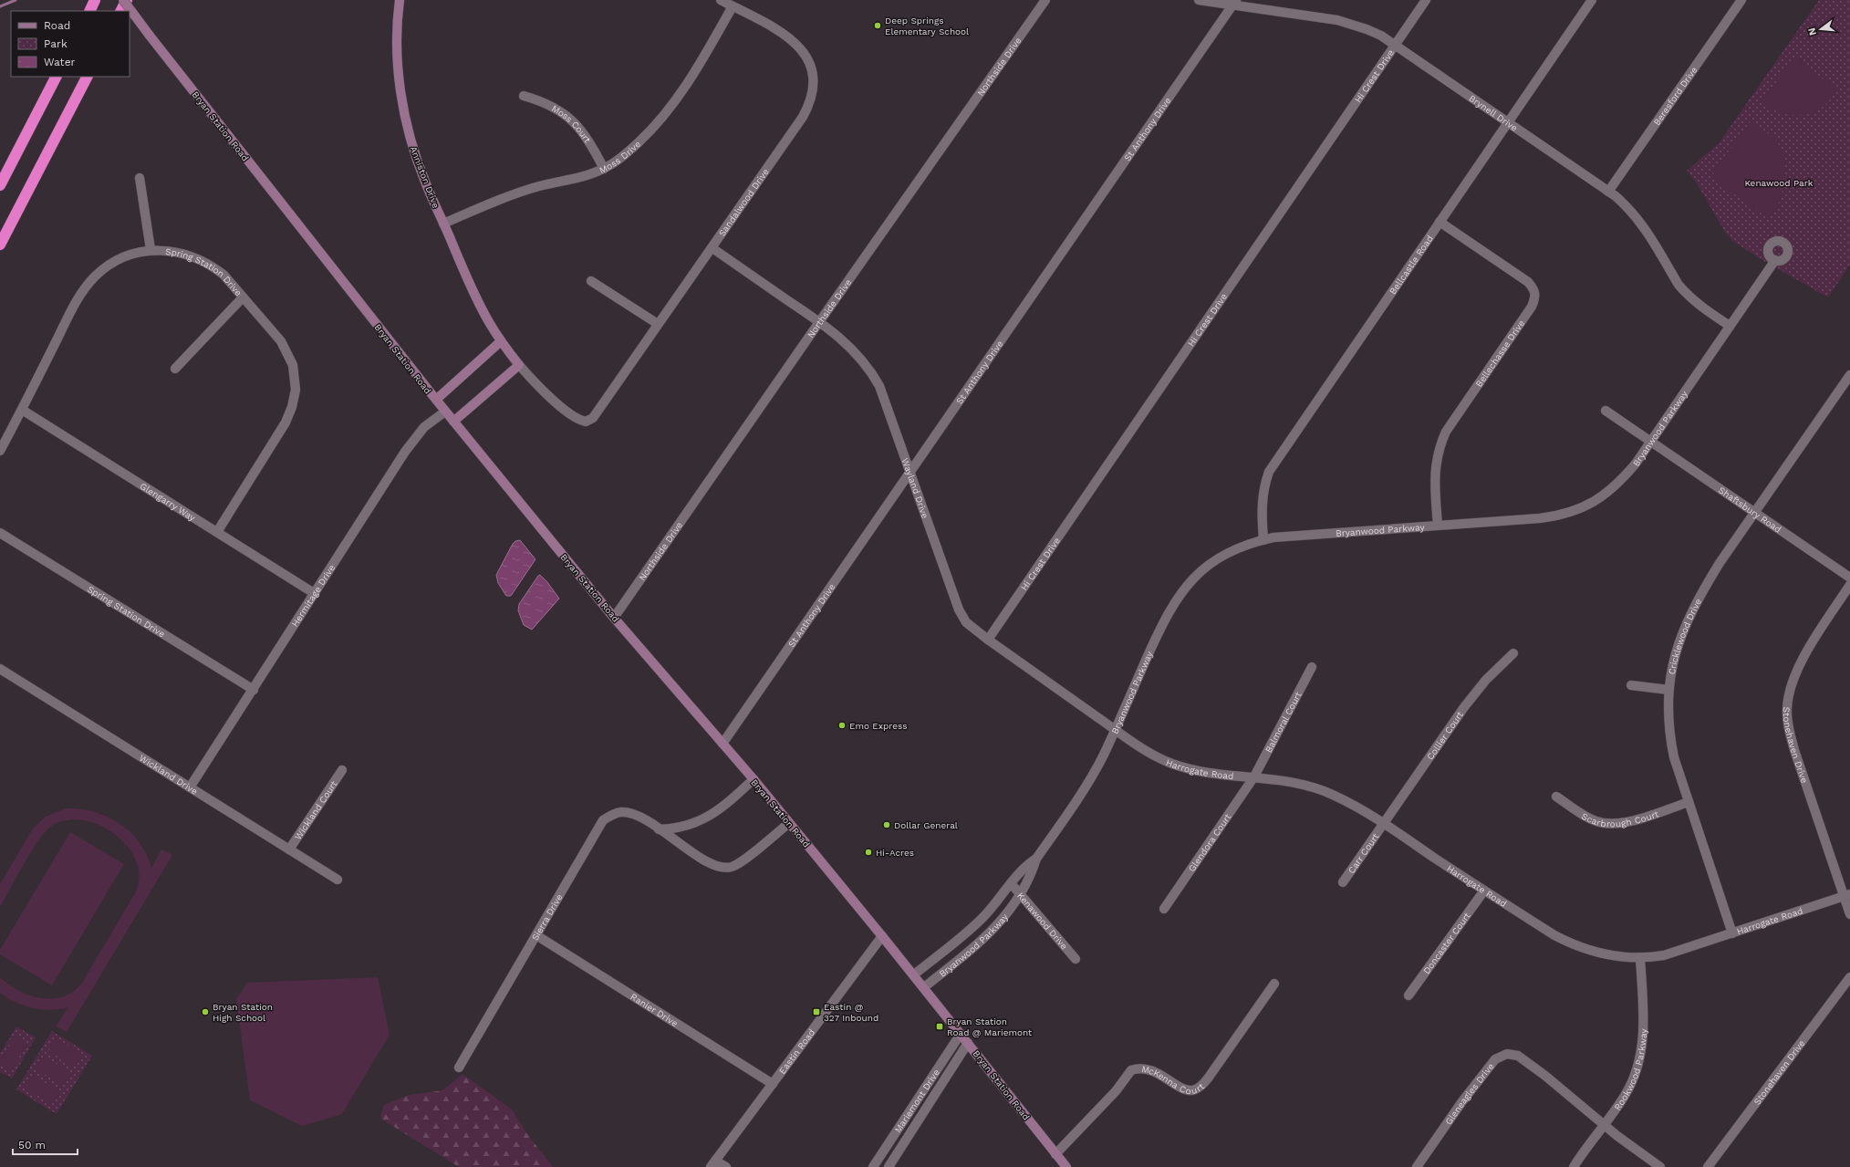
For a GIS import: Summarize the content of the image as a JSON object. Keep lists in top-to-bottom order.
{
  "streets": {
    "main road": ["Bryan Station Road", "Anniston Drive"],
    "street": [
      "Northside Drive",
      "Hi Crest Drive",
      "Beresford Drive",
      "Brynell Drive",
      "Moss Court",
      "St Anthony Drive",
      "Moss Drive",
      "Sandalwood Drive",
      "Bellcastle Road",
      "Spring Station Drive",
      "Bellechasse Drive",
      "Bryanwood Parkway",
      "Wayland Drive",
      "Glengarry Way",
      "Shaftsbury Road",
      "Hermitage Drive",
      "Cricklewood Drive",
      "Balmoral Court",
      "Collier Court",
      "Stonehaven Drive",
      "Harrogate Road",
      "Wickland Drive",
      "Wickland Court",
      "Scarbrough Court",
      "Glendora Court",
      "Carr Court",
      "Sierra Drive",
      "Kenawood Drive",
      "Doncaster Court",
      "Ranier Drive",
      "Eastin Road",
      "Rookwood Parkway",
      "McKenna Court",
      "Gleneagles Drive",
      "Mariemont Drive"
    ]
  },
  "crossings": [
    ["Northside Drive", "Bryan Station Road"],
    ["Northside Drive", "Wayland Drive"],
    ["Hi Crest Drive", "Brynell Drive"],
    ["Hi Crest Drive", "Wayland Drive"],
    ["Beresford Drive", "Brynell Drive"],
    ["Brynell Drive", "St Anthony Drive"],
    ["Brynell Drive", "Bellcastle Road"],
    ["Brynell Drive", "Bryanwood Parkway"],
    ["Moss Court", "Moss Drive"],
    ["Bryan Station Road", "St Anthony Drive"],
    ["Bryan Station Road", "Bryanwood Parkway"],
    ["Bryan Station Road", "Hermitage Drive"],
    ["Bryan Station Road", "Sierra Drive"],
    ["Bryan Station Road", "Eastin Road"],
    ["Bryan Station Road", "McKenna Court"],
    ["Bryan Station Road", "Mariemont Drive"],
    ["St Anthony Drive", "Wayland Drive"],
    ["Moss Drive", "Anniston Drive"],
    ["Moss Drive", "Sandalwood Drive"],
    ["Anniston Drive", "Sandalwood Drive"],
    ["Sandalwood Drive", "Wayland Drive"],
    ["Bellcastle Road", "Bellechasse Drive"],
    ["Bellcastle Road", "Bryanwood Parkway"],
    ["Spring Station Drive", "Glengarry Way"],
    ["Spring Station Drive", "Hermitage Drive"],
    ["Bellechasse Drive", "Bryanwood Parkway"],
    ["Bryanwood Parkway", "Wayland Drive"],
    ["Bryanwood Parkway", "Shaftsbury Road"],
    ["Bryanwood Parkway", "Harrogate Road"],
    ["Bryanwood Parkway", "Kenawood Drive"],
    ["Wayland Drive", "Harrogate Road"],
    ["Glengarry Way", "Hermitage Drive"],
    ["Shaftsbury Road", "Cricklewood Drive"],
    ["Hermitage Drive", "Wickland Drive"],
    ["Cricklewood Drive", "Harrogate Road"],
    ["Cricklewood Drive", "Scarbrough Court"],
    ["Balmoral Court", "Harrogate Road"],
    ["Balmoral Court", "Glendora Court"],
    ["Collier Court", "Harrogate Road"],
    ["Collier Court", "Carr Court"],
    ["Stonehaven Drive", "Harrogate Road"],
    ["Harrogate Road", "Glendora Court"],
    ["Harrogate Road", "Carr Court"],
    ["Harrogate Road", "Doncaster Court"],
    ["Harrogate Road", "Rookwood Parkway"],
    ["Wickland Drive", "Wickland Court"],
    ["Sierra Drive", "Ranier Drive"],
    ["Ranier Drive", "Eastin Road"],
    ["Rookwood Parkway", "Gleneagles Drive"]
  ],
  "parks": ["Kenawood Park"],
  "places": {
    "other": [
      "Deep Springs Elementary School",
      "Emo Express",
      "Dollar General",
      "Hi-Acres",
      "Bryan Station High School"
    ],
    "transit": ["Eastin @ 327 Inbound", "Bryan Station Road @ Mariemont"]
  },
  "legend": ["Road", "Park", "Water"],
  "scale_bar": "50 m",
  "north": "left"
}
